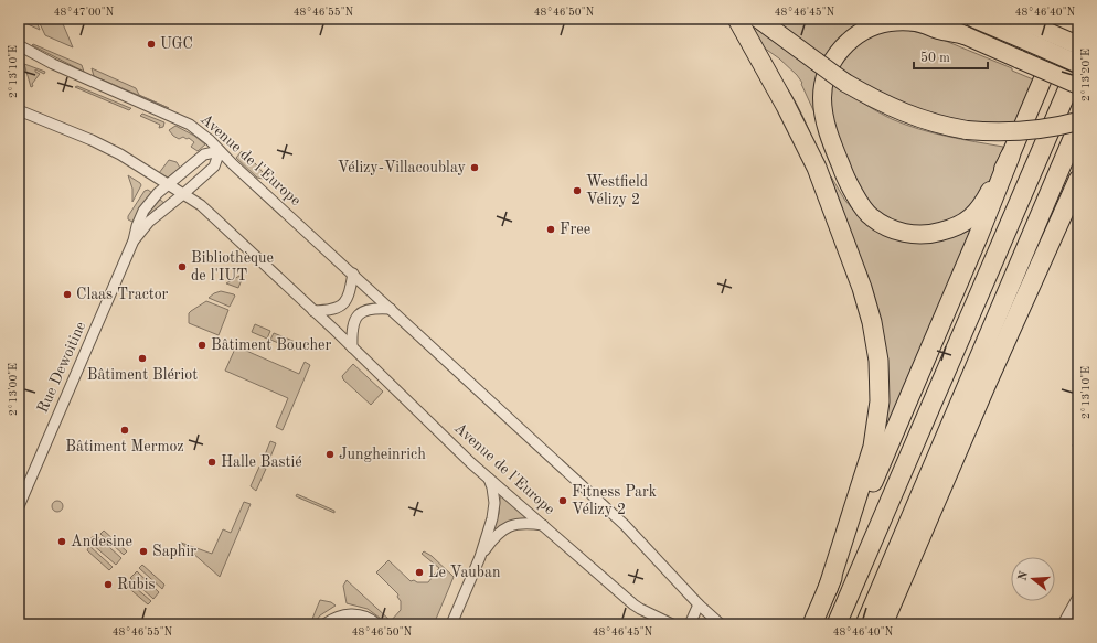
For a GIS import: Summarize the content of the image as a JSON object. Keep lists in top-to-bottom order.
{
  "streets": {
    "street": ["Avenue de l'Europe", "Rue Dewoitine"]
  },
  "crossings": [
    ["Avenue de l'Europe", "Rue Dewoitine"]
  ],
  "places": [
    "UGC",
    "Vélizy-Villacoublay",
    "Westfield Vélizy 2",
    "Free",
    "Bibliothèque de l'IUT",
    "Claas Tractor",
    "Bâtiment Boucher",
    "Bâtiment Blériot",
    "Bâtiment Mermoz",
    "Jungheinrich",
    "Halle Bastié",
    "Fitness Park Vélizy 2",
    "Andesine",
    "Saphir",
    "Le Vauban",
    "Rubis"
  ],
  "scale_bar": "50 m",
  "north": "left",
  "coordinates": [
    "48°47'00\"N",
    "48°46'55\"N",
    "48°46'50\"N",
    "48°46'45\"N",
    "48°46'40\"N",
    "2°13'10\"E",
    "2°13'20\"E",
    "2°13'00\"E"
  ]
}
